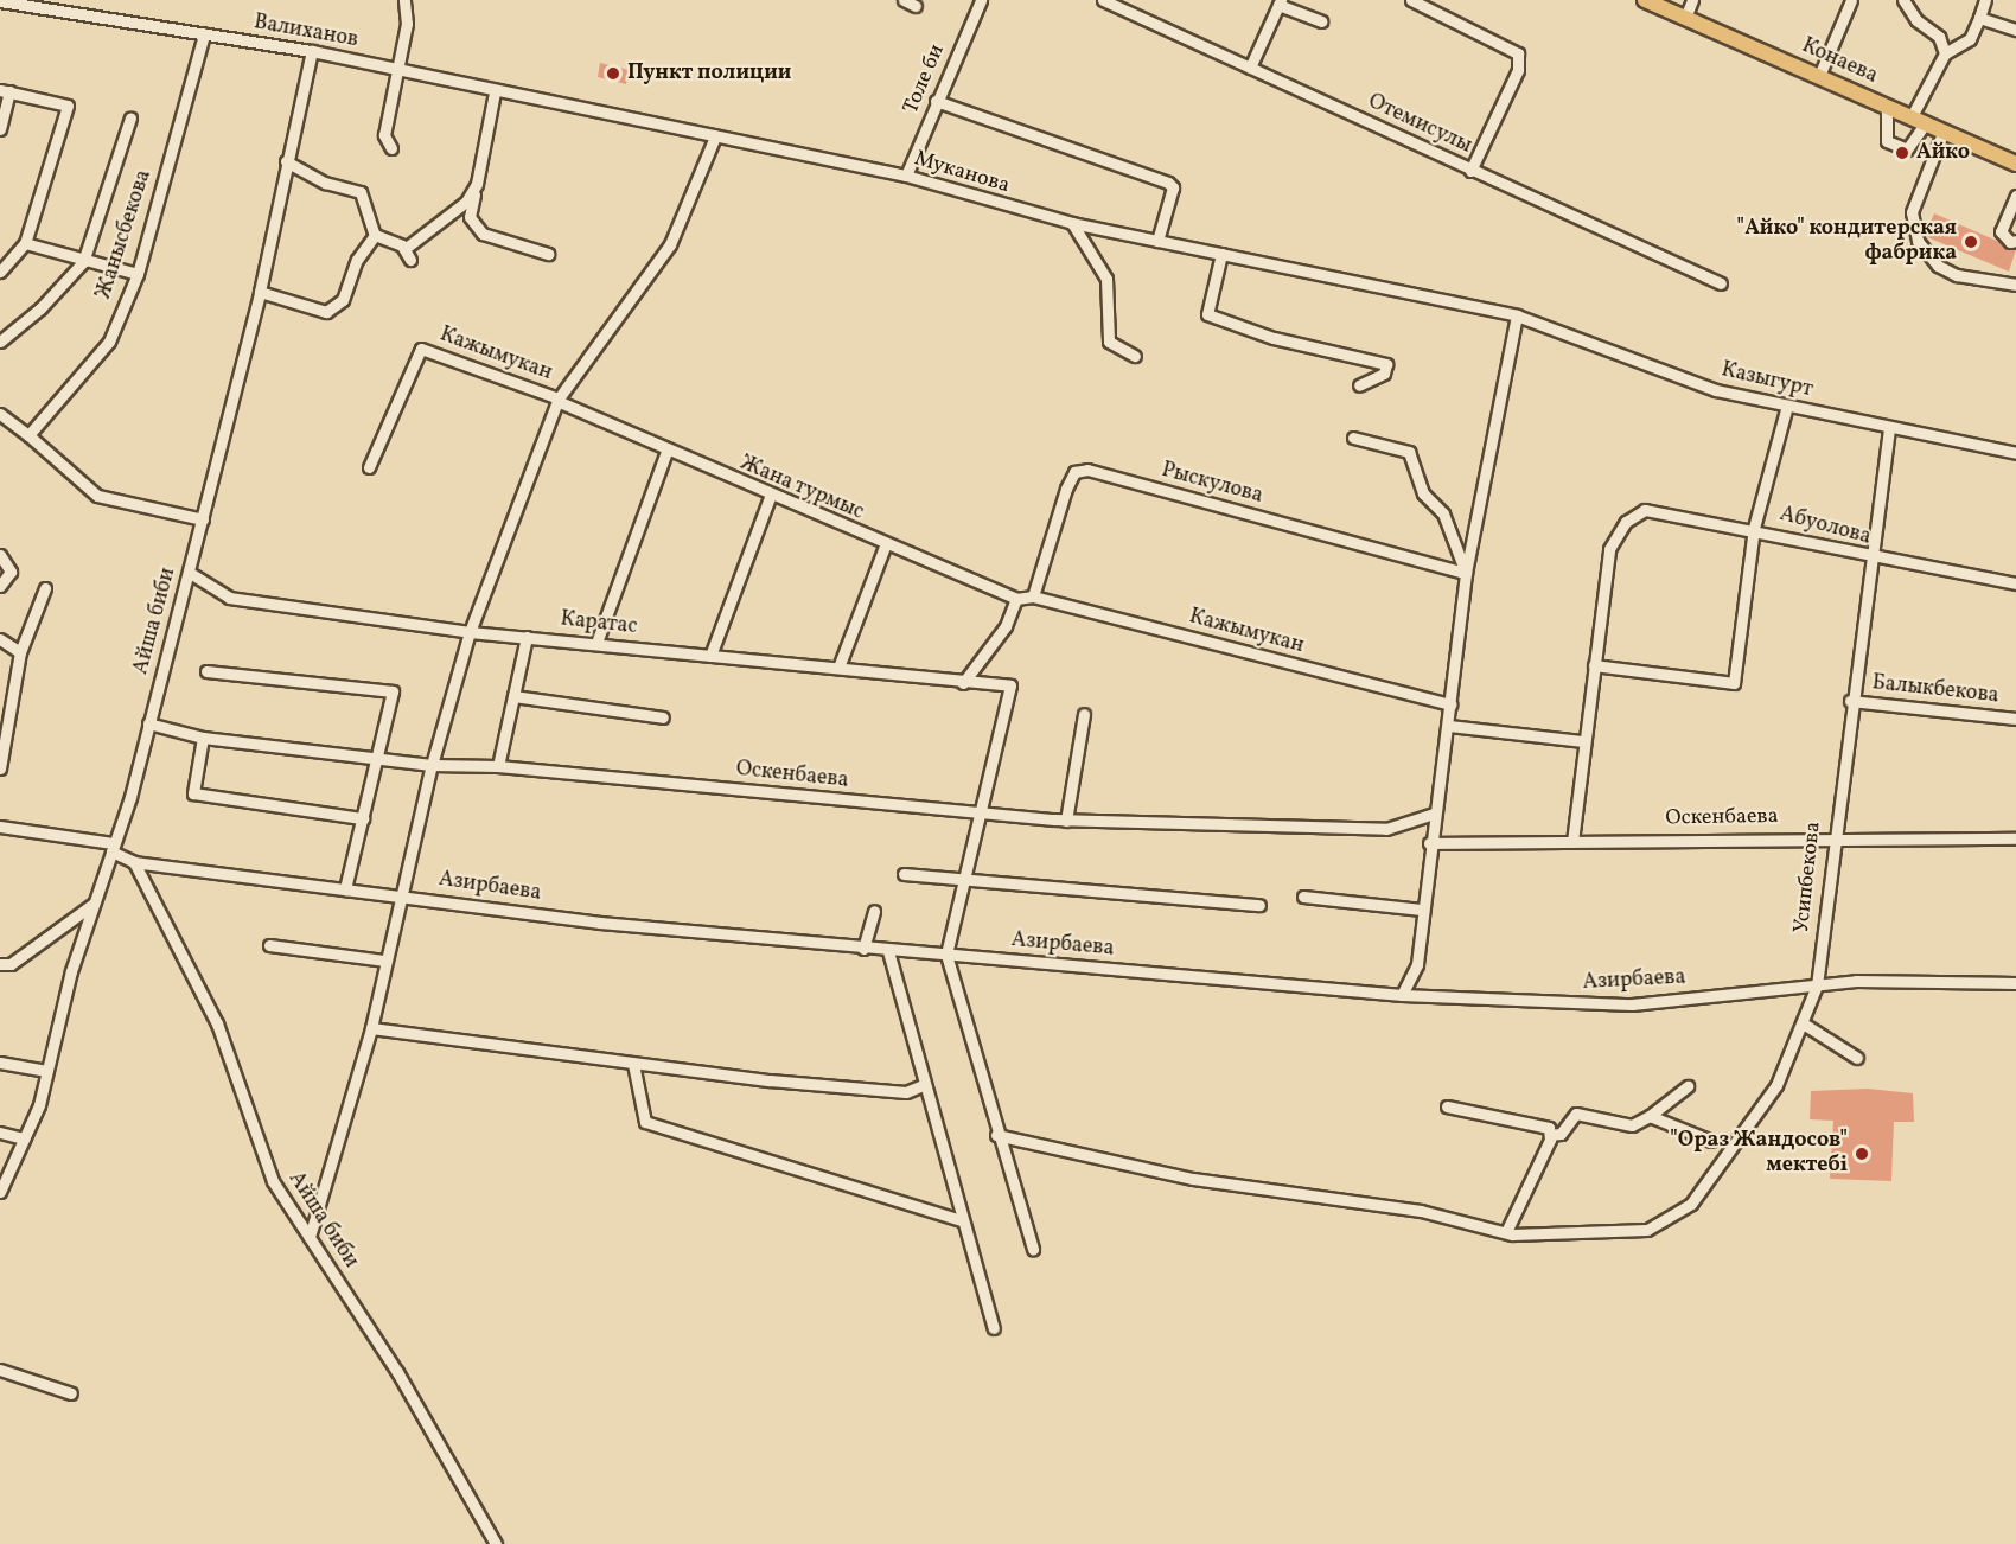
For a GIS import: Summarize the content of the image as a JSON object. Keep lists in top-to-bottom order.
{
  "streets": {
    "main road": ["Конаева"],
    "street": [
      "Валиханов",
      "Толе би",
      "Отемисулы",
      "Муканова",
      "Жанысбекова",
      "Кажымукан",
      "Казыгурт",
      "Рыскулова",
      "Жана турмыс",
      "Абуолова",
      "Айша биби",
      "Каратас",
      "Балыкбекова",
      "Оскенбаева",
      "Усипбекова",
      "Азирбаева"
    ]
  },
  "crossings": [
    ["Валиханов", "Муканова"],
    ["Валиханов", "Жанысбекова"],
    ["Валиханов", "Айша биби"],
    ["Толе би", "Муканова"],
    ["Муканова", "Казыгурт"],
    ["Кажымукан", "Рыскулова"],
    ["Кажымукан", "Жана турмыс"],
    ["Казыгурт", "Усипбекова"],
    ["Рыскулова", "Жана турмыс"],
    ["Абуолова", "Усипбекова"],
    ["Айша биби", "Каратас"],
    ["Айша биби", "Оскенбаева"],
    ["Айша биби", "Азирбаева"],
    ["Каратас", "Оскенбаева"],
    ["Балыкбекова", "Усипбекова"],
    ["Оскенбаева", "Усипбекова"],
    ["Усипбекова", "Азирбаева"]
  ],
  "places": [
    "Пункт полиции",
    "Айко",
    "\"Айко\" кондитерская фабрика",
    "\"Ораз Жандосов\" мектебі"
  ]
}
